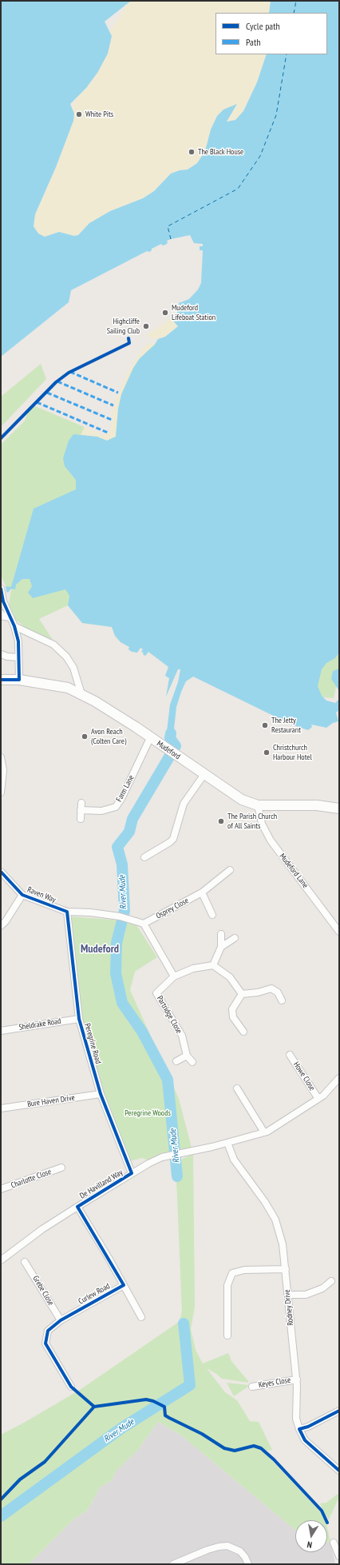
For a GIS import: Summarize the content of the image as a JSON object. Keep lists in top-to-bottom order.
{
  "streets": {
    "street": [
      "Mudeford",
      "Farm Lane",
      "Mudeford Lane",
      "Raven Way",
      "Osprey Close",
      "Partridge Close",
      "Sheldrake Road",
      "Peregrine Road",
      "Howe Close",
      "Bure Haven Drive",
      "Charlotte Close",
      "De Havilland Way",
      "Grebe Close",
      "Curlew Road",
      "Rodney Drive",
      "Keyes Close"
    ]
  },
  "crossings": [
    ["Mudeford", "Farm Lane"],
    ["Mudeford", "Mudeford Lane"],
    ["Raven Way", "Osprey Close"],
    ["Raven Way", "Peregrine Road"],
    ["Sheldrake Road", "Peregrine Road"],
    ["Peregrine Road", "Bure Haven Drive"],
    ["Peregrine Road", "De Havilland Way"],
    ["Howe Close", "De Havilland Way"],
    ["De Havilland Way", "Rodney Drive"],
    ["Grebe Close", "Curlew Road"],
    ["Rodney Drive", "Keyes Close"]
  ],
  "districts": ["Mudeford"],
  "water": ["River Mude"],
  "parks": ["Peregrine Woods"],
  "places": [
    "White Pits",
    "The Black House",
    "Mudeford Lifeboat Station",
    "Highcliffe Sailing Club",
    "The Jetty Restaurant",
    "Avon Reach (Colten Care)",
    "Christchurch Harbour Hotel",
    "The Parish Church of All Saints"
  ],
  "legend": ["Cycle path", "Path"],
  "north": "bottom"
}
